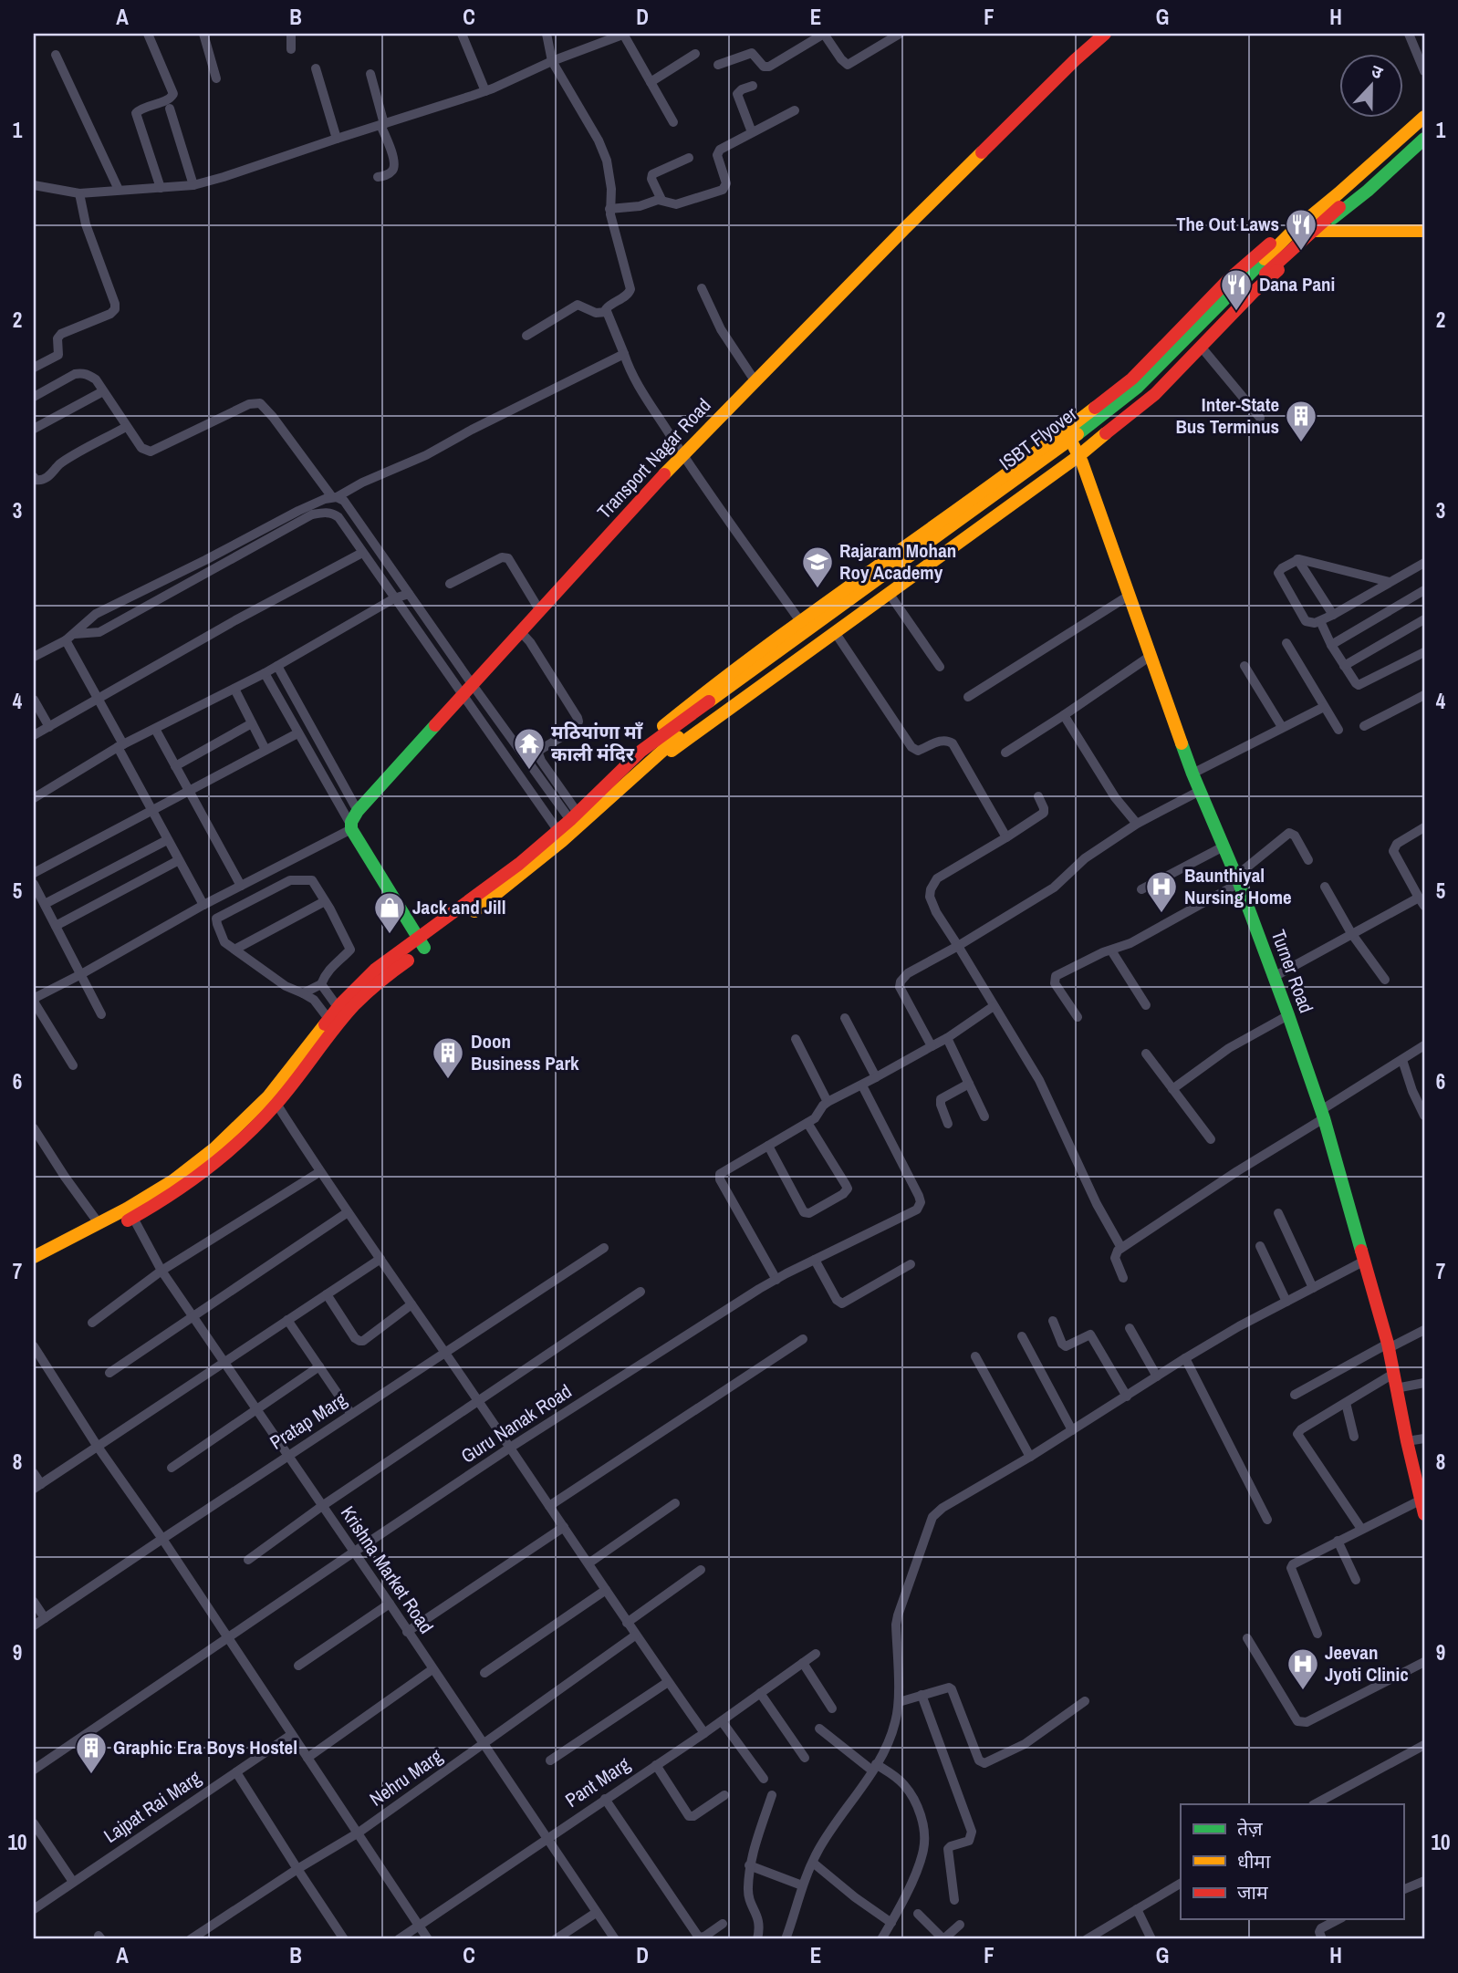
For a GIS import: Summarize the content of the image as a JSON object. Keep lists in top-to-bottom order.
{
  "streets": {
    "main road": ["ISBT Flyover", "Transport Nagar Road", "Turner Road"],
    "street": [
      "Pratap Marg",
      "Guru Nanak Road",
      "Krishna Market Road",
      "Nehru Marg",
      "Pant Marg",
      "Lajpat Rai Marg"
    ]
  },
  "crossings": [
    ["Pratap Marg", "Krishna Market Road"],
    ["Guru Nanak Road", "Krishna Market Road"],
    ["Krishna Market Road", "Nehru Marg"],
    ["Krishna Market Road", "Pant Marg"]
  ],
  "places": {
    "restaurant": ["The Out Laws", "Dana Pani"],
    "building": ["Inter-State Bus Terminus", "Doon Business Park", "Graphic Era Boys Hostel"],
    "school or university": ["Rajaram Mohan Roy Academy"],
    "temple": ["मठियांणा माँ काली मंदिर"],
    "hospital": ["Baunthiyal Nursing Home", "Jeevan Jyoti Clinic"],
    "shop": ["Jack and Jill"]
  },
  "legend": ["तेज़", "धीमा", "जाम"],
  "north": "top",
  "grid": {
    "columns": [
      "A",
      "B",
      "C",
      "D",
      "E",
      "F",
      "G",
      "H"
    ],
    "rows": [
      "1",
      "2",
      "3",
      "4",
      "5",
      "6",
      "7",
      "8",
      "9",
      "10"
    ]
  }
}
